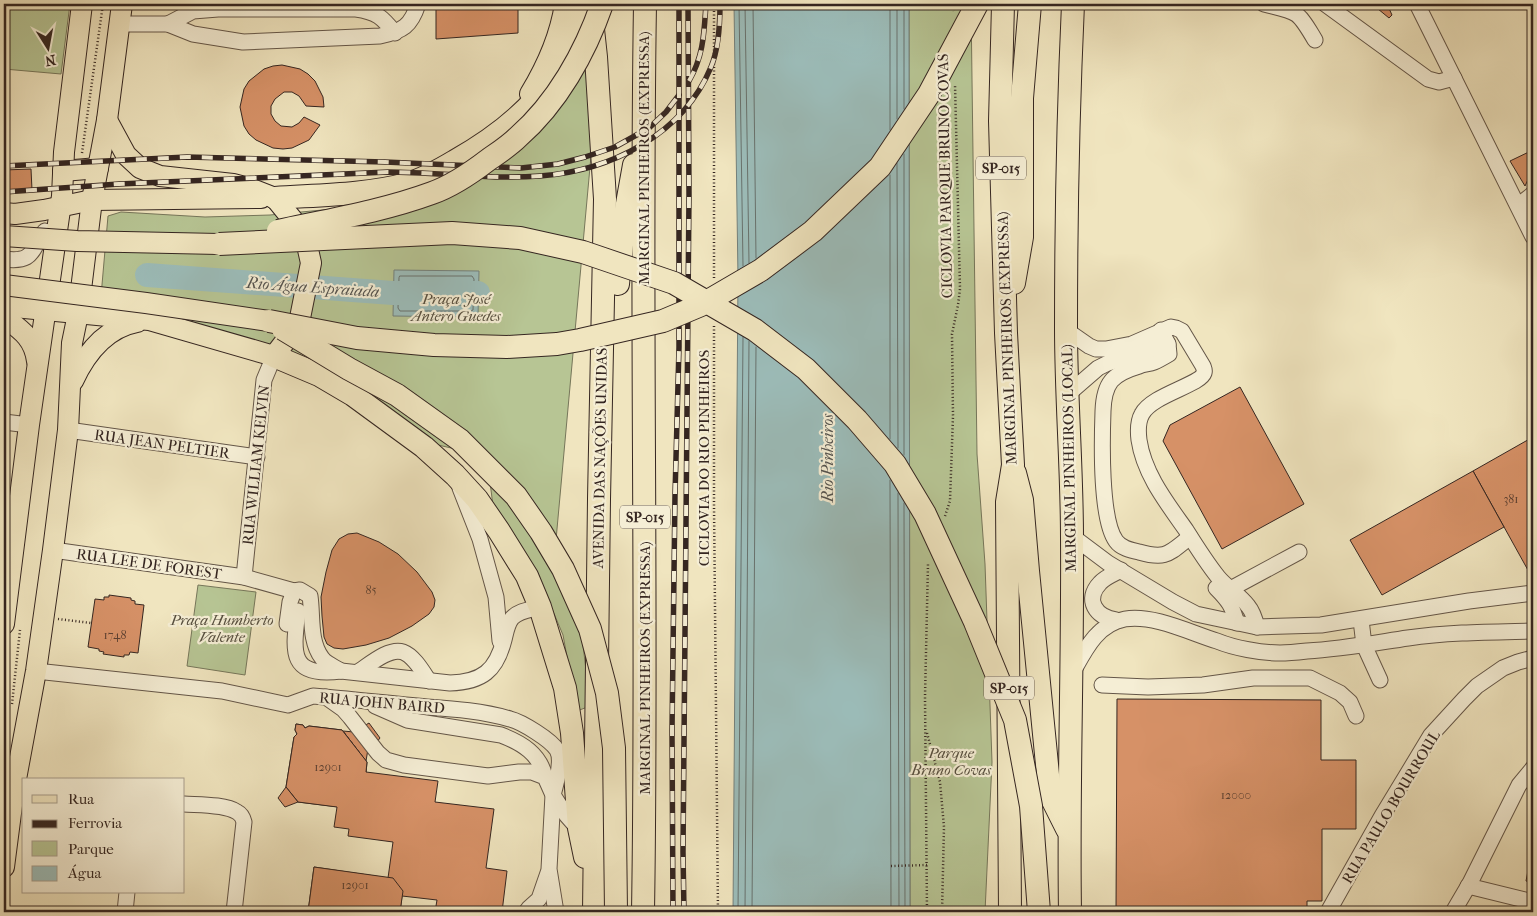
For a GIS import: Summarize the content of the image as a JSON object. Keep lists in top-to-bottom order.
{
  "streets": {
    "highway": [
      "MARGINAL PINHEIROS (EXPRESSA)",
      "SP-015",
      "AVENIDA DAS NAÇÕES UNIDAS",
      "MARGINAL PINHEIROS (LOCAL)"
    ],
    "street": [
      "RUA JEAN PELTIER",
      "RUA WILLIAM KELVIN",
      "RUA LEE DE FOREST",
      "RUA JOHN BAIRD",
      "RUA PAULO BOURROUL"
    ],
    "path": ["CICLOVIA PARQUE BRUNO COVAS", "CICLOVIA DO RIO PINHEIROS"]
  },
  "crossings": [
    ["RUA JEAN PELTIER", "RUA WILLIAM KELVIN"],
    ["RUA WILLIAM KELVIN", "RUA LEE DE FOREST"]
  ],
  "water": ["Rio Água Espraiada", "Rio Pinheiros"],
  "parks": ["Praça José Antero Guedes", "Praça Humberto Valente", "Parque Bruno Covas"],
  "house_numbers": [
    "381",
    "85",
    "1748",
    "12901",
    "12000",
    "12901"
  ],
  "legend": [
    "Rua",
    "Ferrovia",
    "Parque",
    "Água"
  ],
  "north": "bottom"
}
